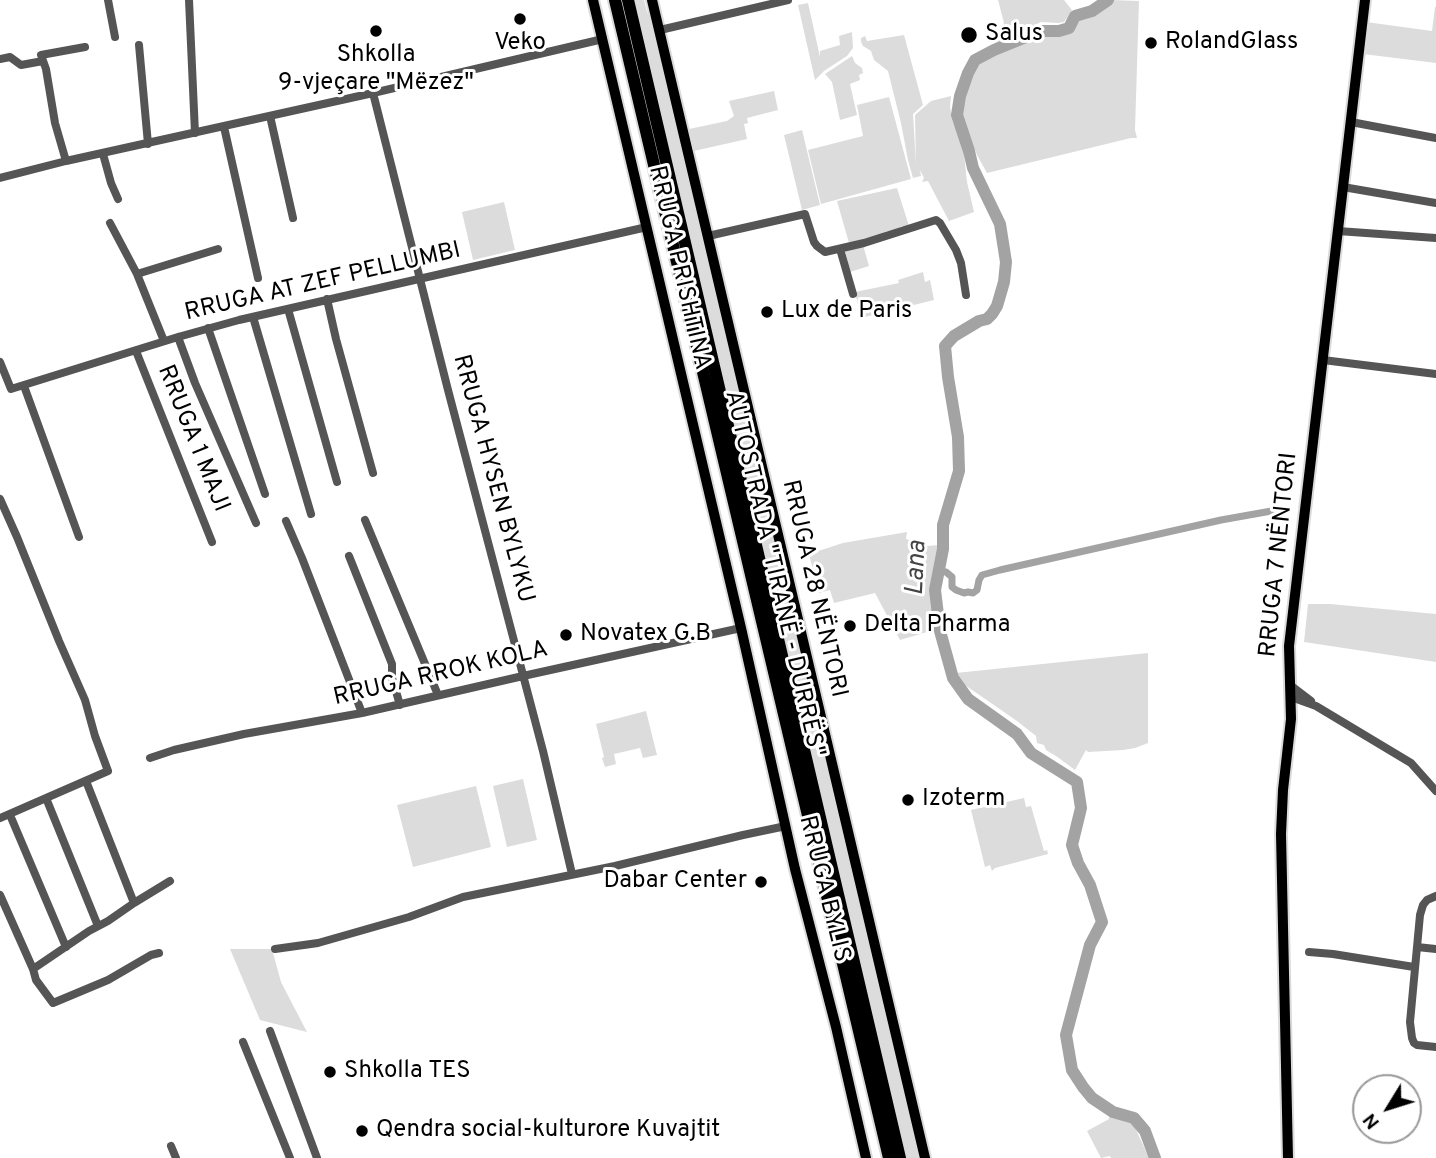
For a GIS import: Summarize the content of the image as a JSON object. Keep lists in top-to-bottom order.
{
  "streets": {
    "highway": ["AUTOSTRADA \"TIRANË - DURRËS\""],
    "main road": [
      "RRUGA PRISHTINA",
      "RRUGA 7 NËNTORI",
      "RRUGA 28 NËNTORI",
      "RRUGA BYLIS"
    ],
    "street": [
      "RRUGA AT ZEF PELLUMBI",
      "RRUGA 1 MAJI",
      "RRUGA HYSEN BYLYKU",
      "RRUGA RROK KOLA"
    ]
  },
  "crossings": [
    ["RRUGA PRISHTINA", "RRUGA AT ZEF PELLUMBI"],
    ["RRUGA PRISHTINA", "RRUGA RROK KOLA"],
    ["RRUGA PRISHTINA", "RRUGA BYLIS"],
    ["RRUGA AT ZEF PELLUMBI", "RRUGA 1 MAJI"],
    ["RRUGA AT ZEF PELLUMBI", "RRUGA HYSEN BYLYKU"],
    ["RRUGA HYSEN BYLYKU", "RRUGA RROK KOLA"],
    ["RRUGA RROK KOLA", "RRUGA BYLIS"]
  ],
  "water": ["Lana"],
  "places": [
    "Veko",
    "Shkolla 9-vjeçare \"Mëzez\"",
    "Salus",
    "RolandGlass",
    "Lux de Paris",
    "Delta Pharma",
    "Novatex G.B",
    "Izoterm",
    "Dabar Center",
    "Shkolla TES",
    "Qendra social-kulturore Kuvajtit"
  ],
  "north": "bottom left"
}
